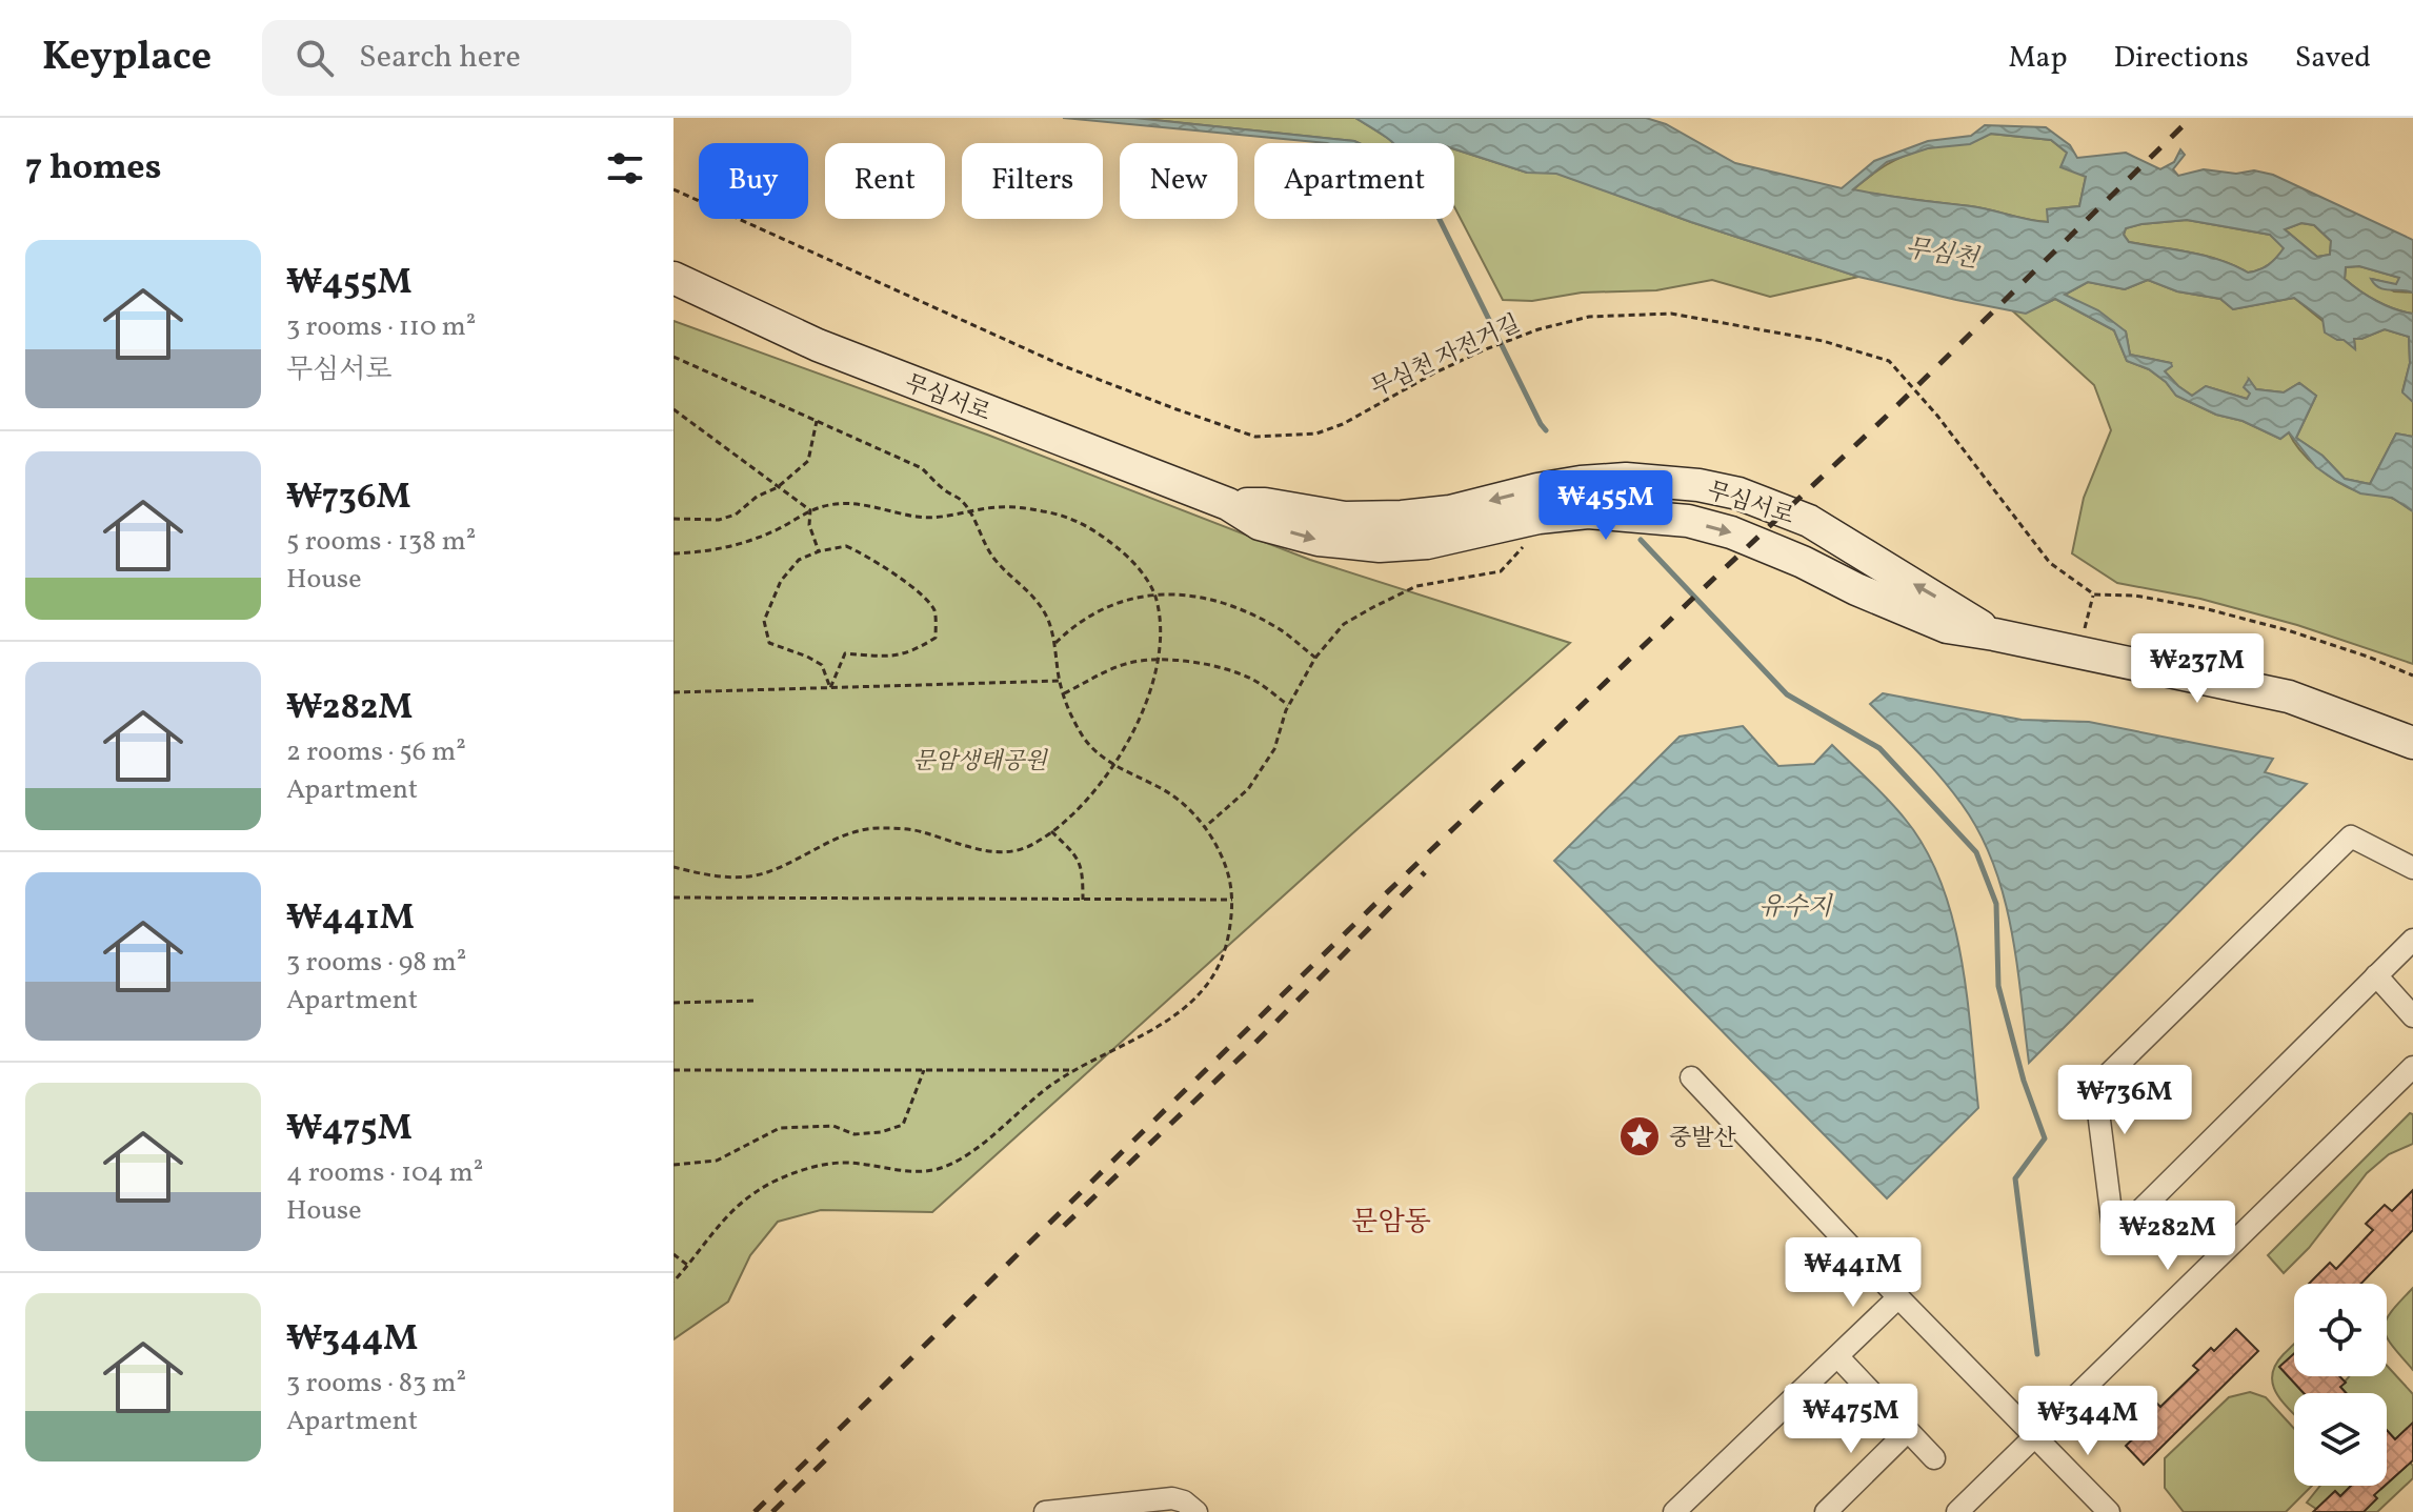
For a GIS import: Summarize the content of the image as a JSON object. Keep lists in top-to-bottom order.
{
  "streets": {
    "street": ["무심서로"],
    "path": ["무심천 자전거길"]
  },
  "districts": ["문암동"],
  "water": ["무심천", "유수지"],
  "parks": ["문암생태공원"],
  "places": {
    "place": ["중발산"]
  },
  "page": {
    "header": "Keyplace",
    "search": "Search here",
    "nav": ["Map", "Directions", "Saved"],
    "heading": "7 homes",
    "chip": [
      "Buy",
      "Rent",
      "Filters",
      "New",
      "Apartment"
    ],
    "list": [
      {
        "name": "₩455M",
        "note": "3 rooms · 110 m² · 무심서로"
      },
      {
        "name": "₩736M",
        "note": "5 rooms · 138 m² · House"
      },
      {
        "name": "₩282M",
        "note": "2 rooms · 56 m² · Apartment"
      },
      {
        "name": "₩441M",
        "note": "3 rooms · 98 m² · Apartment"
      },
      {
        "name": "₩475M",
        "note": "4 rooms · 104 m² · House"
      },
      {
        "name": "₩344M",
        "note": "3 rooms · 83 m² · Apartment"
      }
    ],
    "price": [
      "₩455M",
      "₩237M",
      "₩736M",
      "₩282M",
      "₩441M",
      "₩475M",
      "₩344M"
    ]
  }
}
